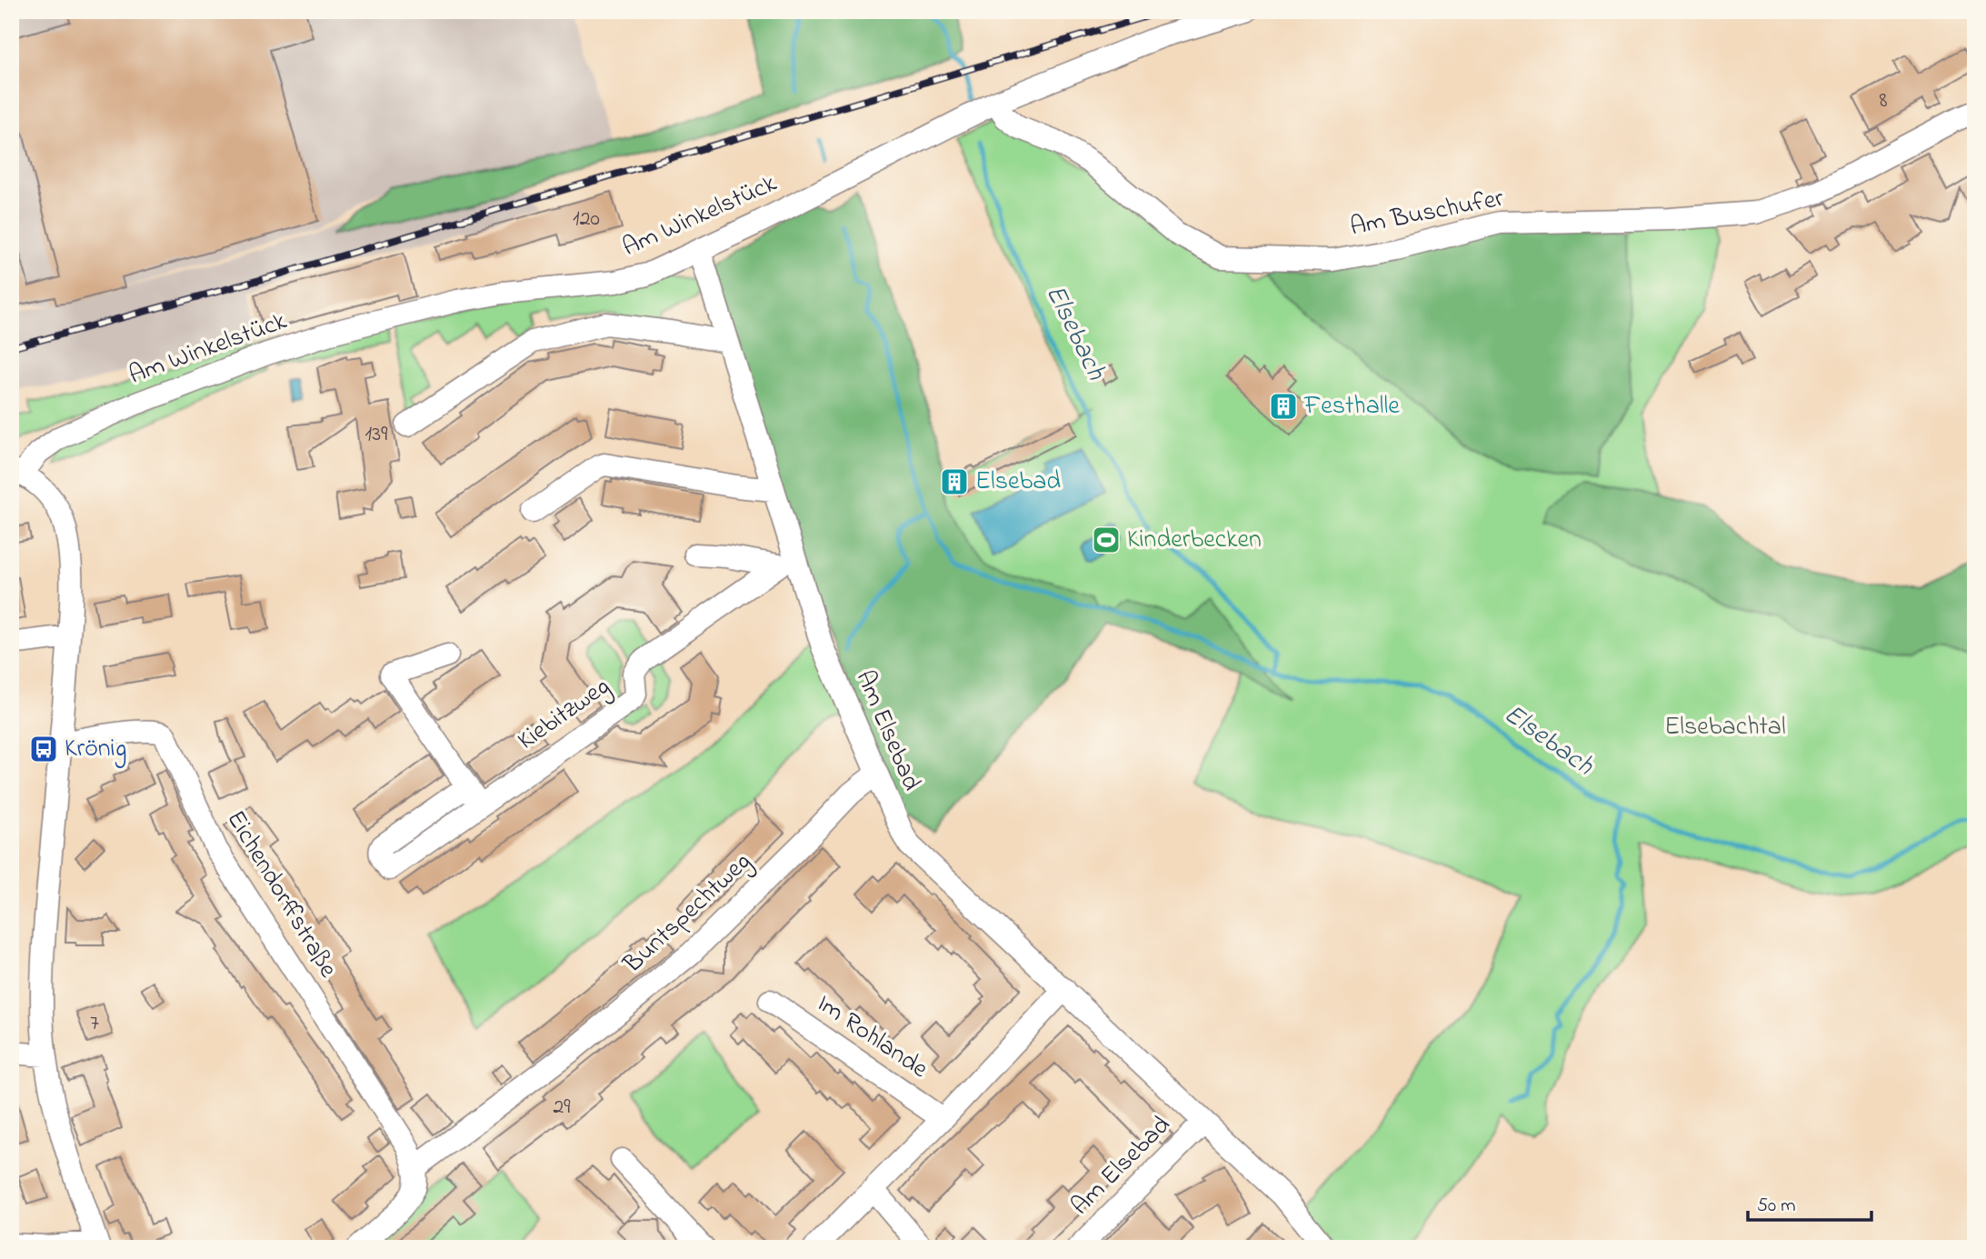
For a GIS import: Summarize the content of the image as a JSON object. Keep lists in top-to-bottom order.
{
  "streets": {
    "street": [
      "Am Buschufer",
      "Am Winkelstück",
      "Kiebitzweg",
      "Am Elsebad",
      "Eichendorffstraße",
      "Buntspechtweg",
      "Im Rohlande"
    ]
  },
  "crossings": [
    ["Am Buschufer", "Am Winkelstück"],
    ["Am Winkelstück", "Am Elsebad"],
    ["Kiebitzweg", "Am Elsebad"],
    ["Am Elsebad", "Buntspechtweg"],
    ["Eichendorffstraße", "Buntspechtweg"]
  ],
  "water": ["Elsebach"],
  "parks": ["Elsebachtal"],
  "places": {
    "building": ["Festhalle", "Elsebad"],
    "sports": ["Kinderbecken"],
    "bus stop": ["Krönig"]
  },
  "house_numbers": [
    "8",
    "120",
    "139",
    "7",
    "29"
  ],
  "scale_bar": "50 m"
}
